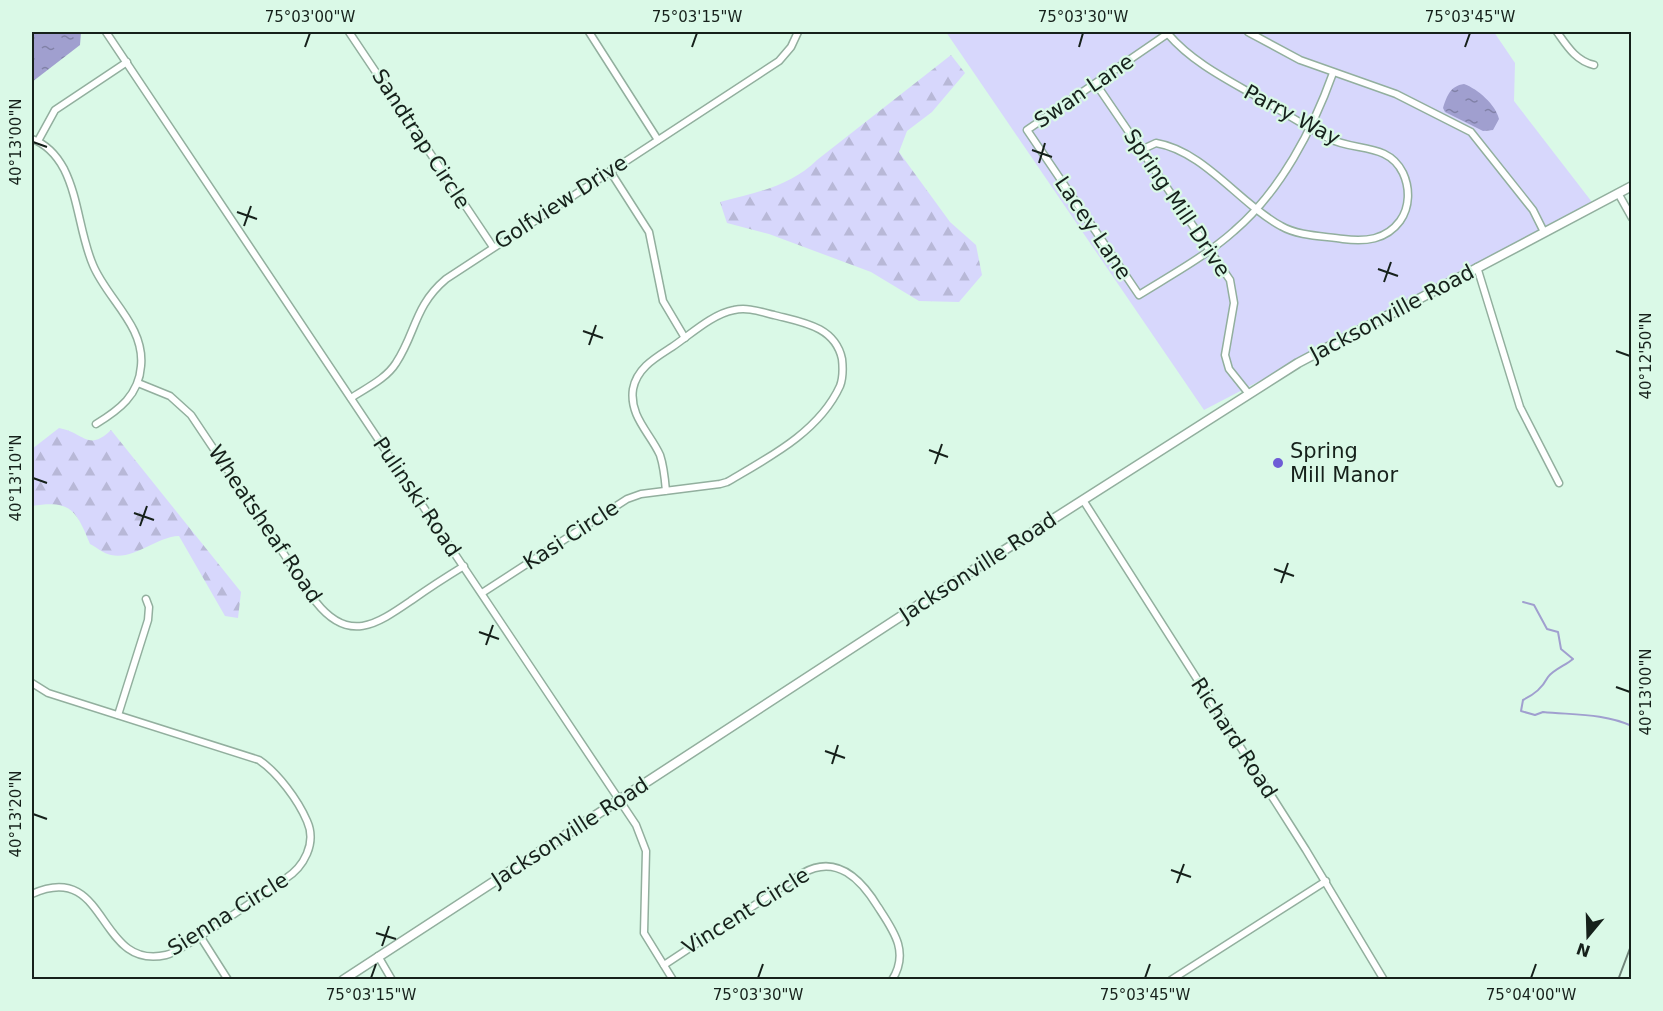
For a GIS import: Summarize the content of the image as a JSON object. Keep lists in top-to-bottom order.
{
  "streets": {
    "main road": ["Jacksonville Road"],
    "street": [
      "Swan Lane",
      "Parry Way",
      "Sandtrap Circle",
      "Golfview Drive",
      "Spring Mill Drive",
      "Lacey Lane",
      "Pulinski Road",
      "Wheatsheaf Road",
      "Kasi Circle",
      "Richard Road",
      "Vincent Circle",
      "Sienna Circle"
    ]
  },
  "crossings": [
    ["Swan Lane", "Parry Way"],
    ["Swan Lane", "Spring Mill Drive"],
    ["Swan Lane", "Lacey Lane"],
    ["Parry Way", "Spring Mill Drive"],
    ["Sandtrap Circle", "Golfview Drive"],
    ["Golfview Drive", "Pulinski Road"],
    ["Spring Mill Drive", "Lacey Lane"],
    ["Spring Mill Drive", "Jacksonville Road"],
    ["Jacksonville Road", "Pulinski Road"],
    ["Jacksonville Road", "Richard Road"],
    ["Pulinski Road", "Wheatsheaf Road"],
    ["Pulinski Road", "Kasi Circle"],
    ["Pulinski Road", "Vincent Circle"]
  ],
  "places": ["Spring Mill Manor"],
  "north": "bottom",
  "coordinates": [
    "75°03'00\"W",
    "75°03'15\"W",
    "75°03'30\"W",
    "75°03'45\"W",
    "40°13'00\"N",
    "40°12'50\"N",
    "40°13'10\"N",
    "40°13'20\"N",
    "75°04'00\"W"
  ]
}
